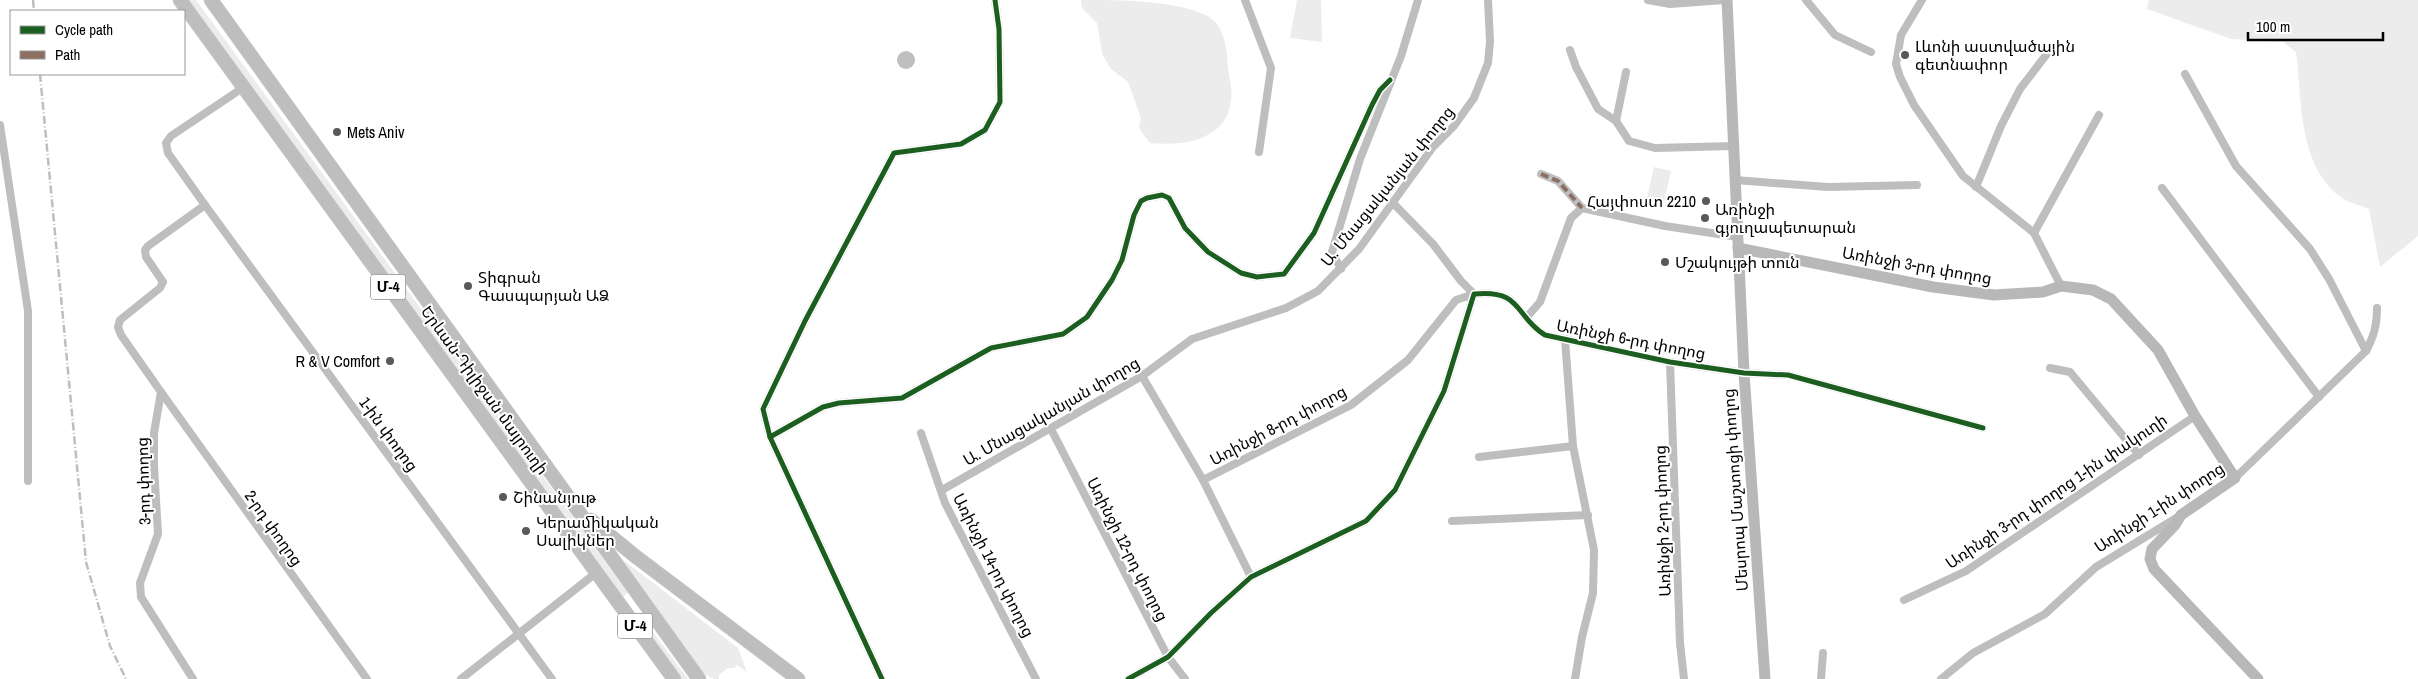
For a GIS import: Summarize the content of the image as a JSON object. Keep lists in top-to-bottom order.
{
  "streets": {
    "highway": ["Մ-4", "Երևան-Դիլիջան մայրուղի"],
    "street": [
      "Ա. Մնացականյան փողոց",
      "Առինջի 3-րդ փողոց",
      "Առինջի 6-րդ փողոց",
      "Առինջի 8-րդ փողոց",
      "1-ին փողոց",
      "3-րդ փողոց",
      "Մեսրոպ Մաշտոցի փողոց",
      "Առինջի 3-րդ փողոց 1-ին փակուղի",
      "Առինջի 1-ին փողոց",
      "Առինջի 2-րդ փողոց",
      "2-րդ փողոց",
      "Առինջի 12-րդ փողոց",
      "Առինջի 14-րդ փողոց"
    ]
  },
  "crossings": [
    ["Ա. Մնացականյան փողոց", "Առինջի 12-րդ փողոց"],
    ["Ա. Մնացականյան փողոց", "Առինջի 14-րդ փողոց"],
    ["Առինջի 3-րդ փողոց", "Մեսրոպ Մաշտոցի փողոց"],
    ["Առինջի 3-րդ փողոց", "Առինջի 3-րդ փողոց 1-ին փակուղի"],
    ["Առինջի 3-րդ փողոց", "Առինջի 1-ին փողոց"],
    ["Առինջի 6-րդ փողոց", "Առինջի 8-րդ փողոց"],
    ["Առինջի 6-րդ փողոց", "Մեսրոպ Մաշտոցի փողոց"],
    ["Առինջի 6-րդ փողոց", "Առինջի 2-րդ փողոց"],
    ["3-րդ փողոց", "2-րդ փողոց"]
  ],
  "places": [
    "Լևոնի աստվածային գետնափոր",
    "Mets Aniv",
    "Հայփոստ 2210",
    "Առինջի գյուղապետարան",
    "Մշակույթի տուն",
    "Տիգրան Գասպարյան ԱՁ",
    "R & V Comfort",
    "Շինանյութ",
    "Կերամիկական Սալիկներ"
  ],
  "legend": ["Cycle path", "Path"],
  "scale_bar": "100 m"
}
